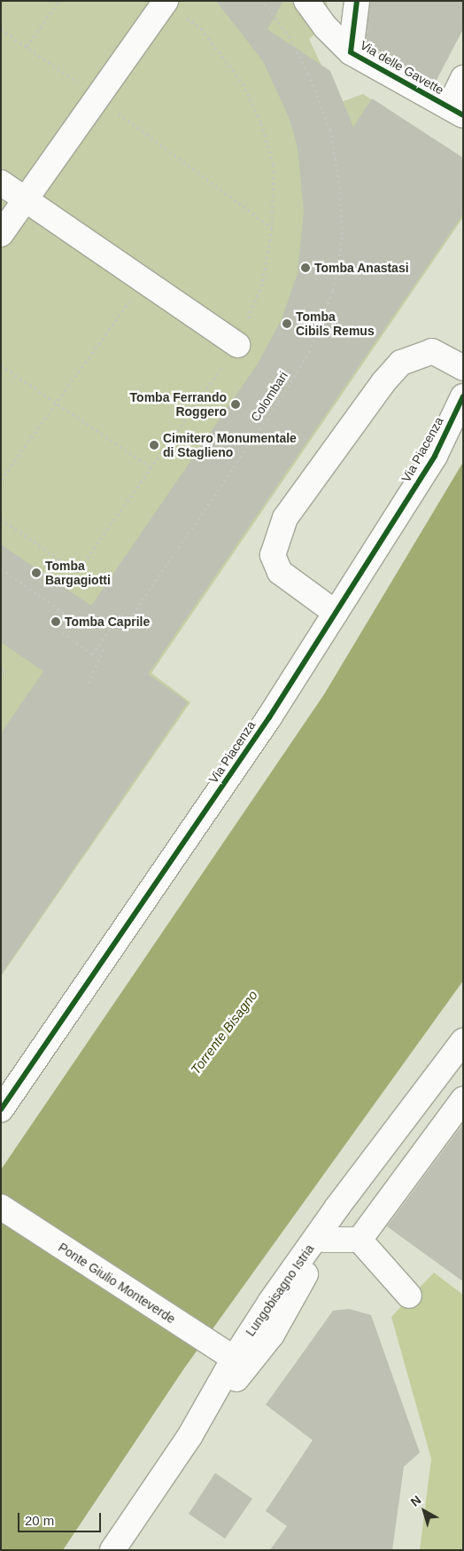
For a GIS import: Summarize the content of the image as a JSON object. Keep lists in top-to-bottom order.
{
  "streets": {
    "main road": [
      "Via delle Gavette",
      "Via Piacenza",
      "Ponte Giulio Monteverde",
      "Lungobisagno Istria"
    ],
    "path": ["Colombari"]
  },
  "crossings": [
    ["Ponte Giulio Monteverde", "Lungobisagno Istria"]
  ],
  "water": ["Torrente Bisagno"],
  "places": [
    "Tomba Anastasi",
    "Tomba Cibils Remus",
    "Tomba Ferrando Roggero",
    "Cimitero Monumentale di Staglieno",
    "Tomba Bargagiotti",
    "Tomba Caprile"
  ],
  "scale_bar": "20 m",
  "north": "top left"
}
